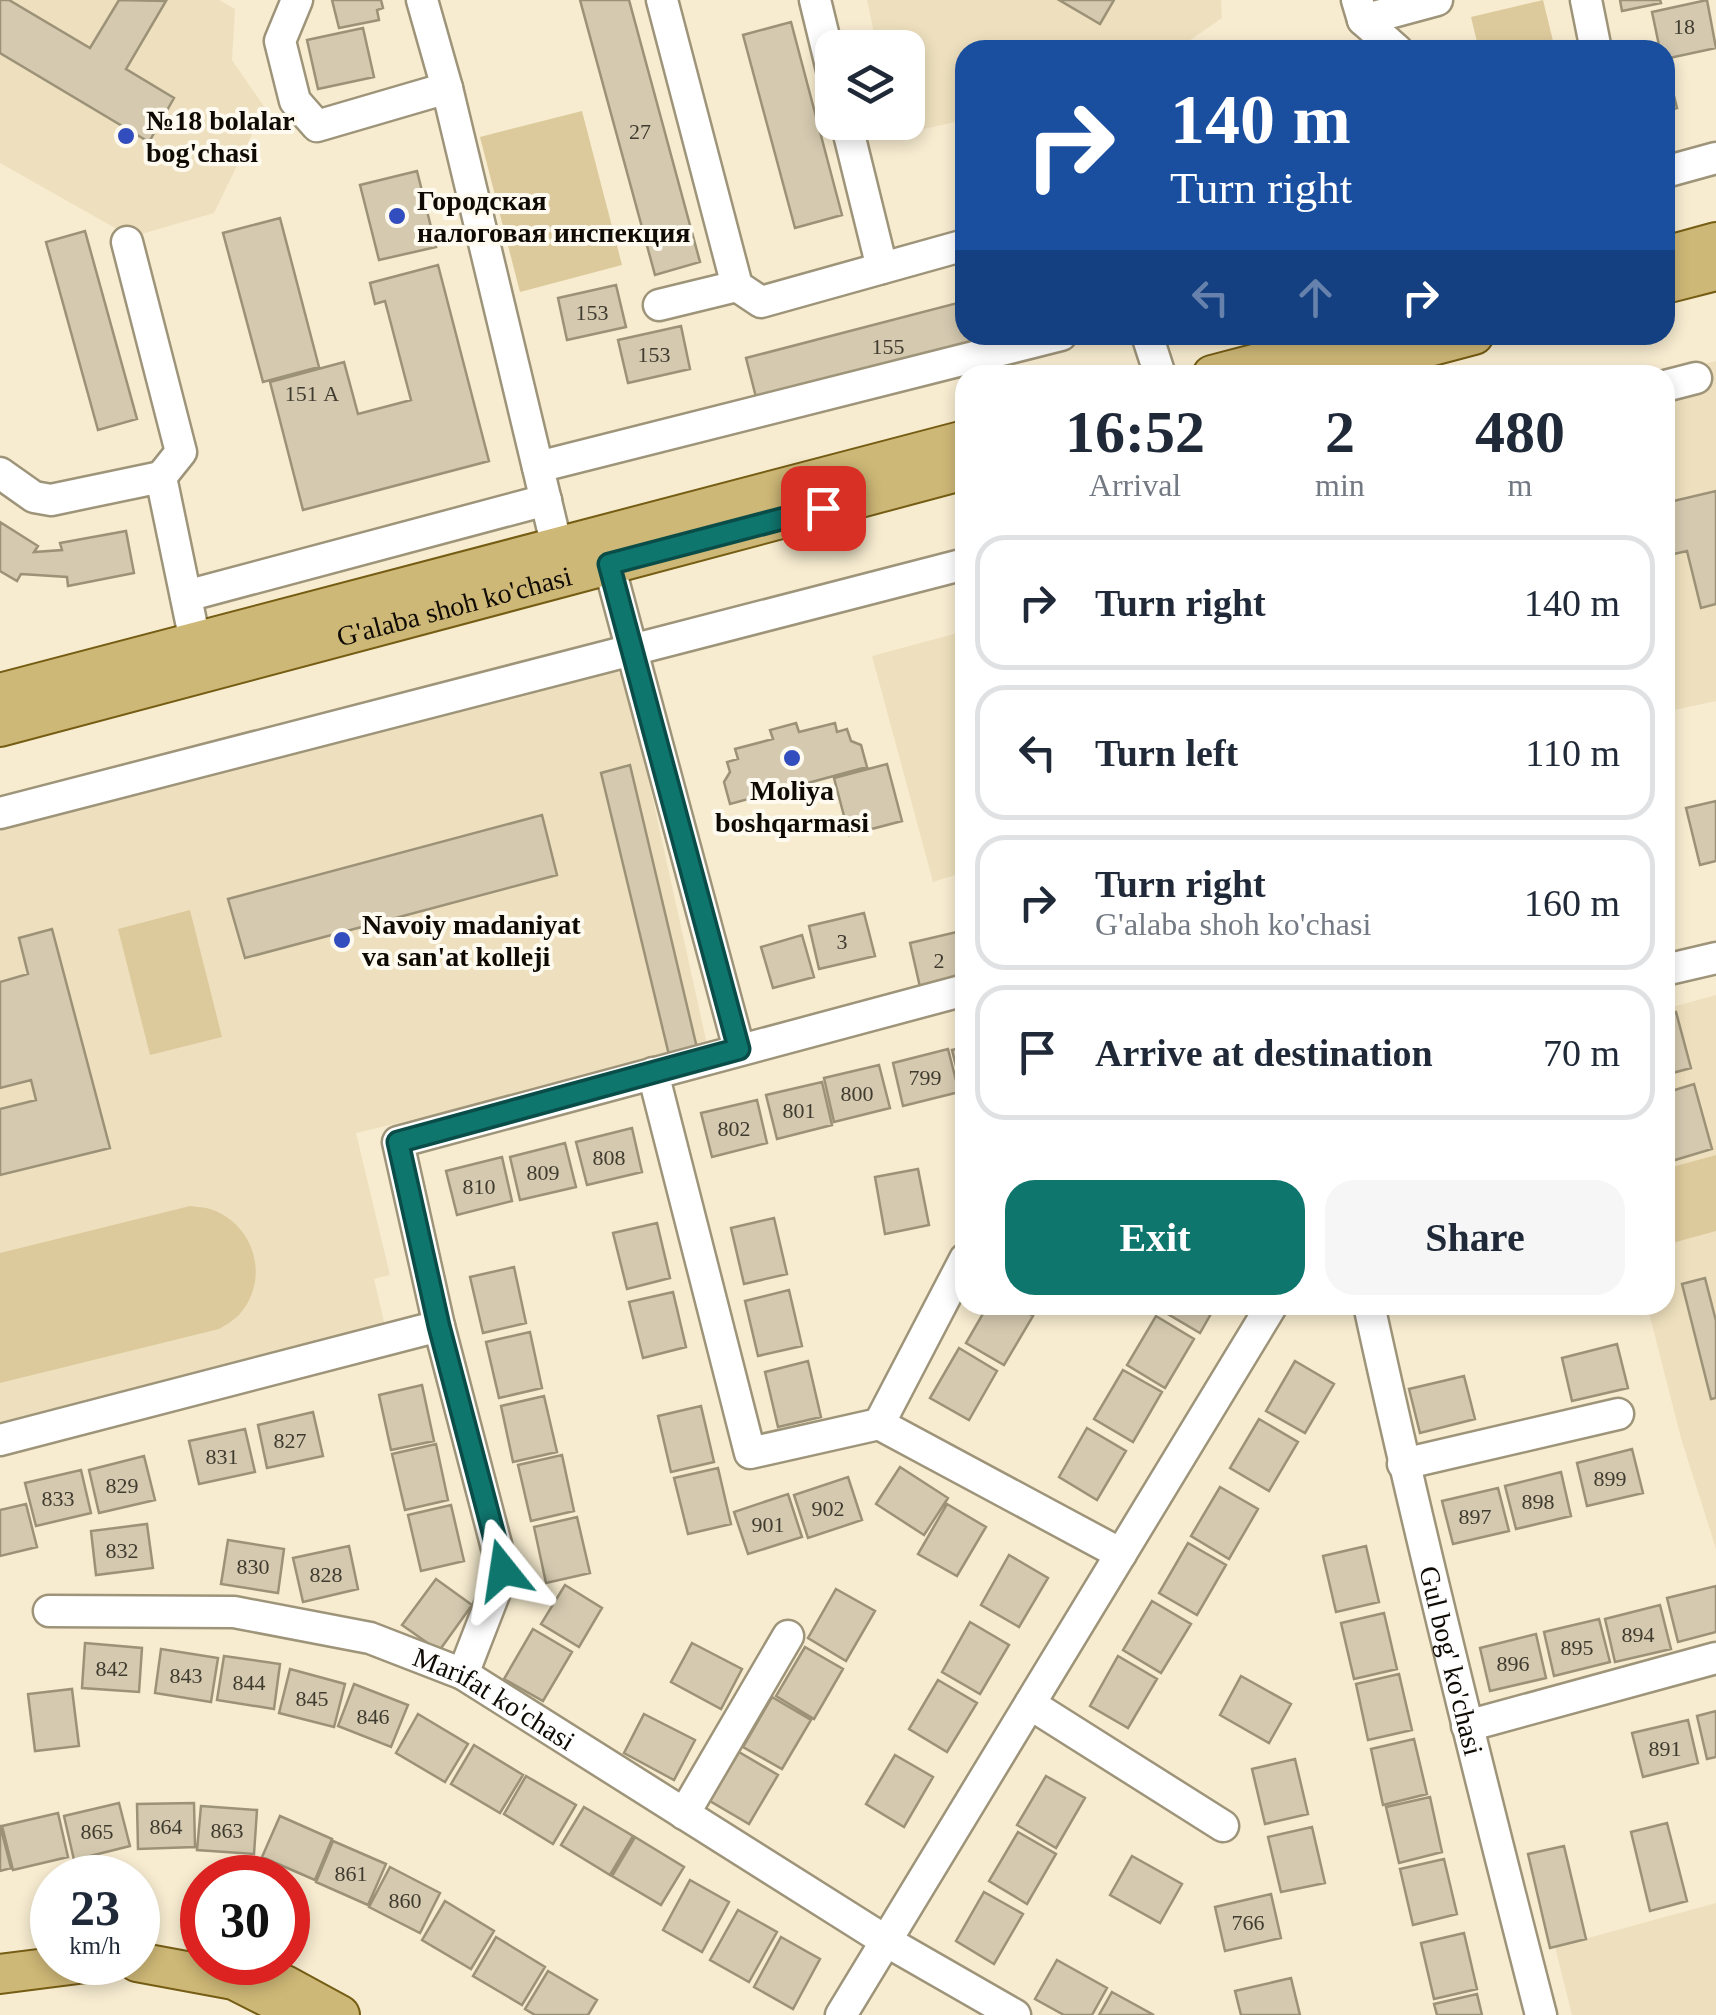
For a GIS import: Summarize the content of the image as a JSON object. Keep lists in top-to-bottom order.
{
  "streets": {
    "main road": ["G'alaba shoh ko'chasi"],
    "street": ["Gul bog' ko'chasi", "Marifat ko'chasi"]
  },
  "places": [
    "№18 bolalar bog'chasi",
    "Городская налоговая инспекция",
    "Moliya boshqarmasi",
    "Navoiy madaniyat va san'at kolleji"
  ],
  "house_numbers": [
    "18",
    "27",
    "153",
    "155",
    "153",
    "151 А",
    "3",
    "2",
    "799",
    "800",
    "801",
    "802",
    "808",
    "809",
    "810",
    "827",
    "831",
    "899",
    "829",
    "833",
    "898",
    "902",
    "897",
    "901",
    "832",
    "830",
    "828",
    "894",
    "895",
    "896",
    "842",
    "843",
    "844",
    "845",
    "846",
    "891",
    "864",
    "863",
    "865",
    "861",
    "860",
    "766"
  ],
  "page": {
    "turn": ["140 m", "Turn right"],
    "eta": [
      "16:52",
      "Arrival",
      "2",
      "min",
      "480",
      "m"
    ],
    "list": [
      {
        "name": "Turn right",
        "value": "140 m"
      },
      {
        "name": "Turn left",
        "value": "110 m"
      },
      {
        "name": "Turn right",
        "note": "G'alaba shoh ko'chasi",
        "value": "160 m"
      },
      {
        "name": "Arrive at destination",
        "value": "70 m"
      }
    ],
    "buttons": ["Exit", "Share"],
    "speed": "23 km/h",
    "limit": "30"
  }
}
